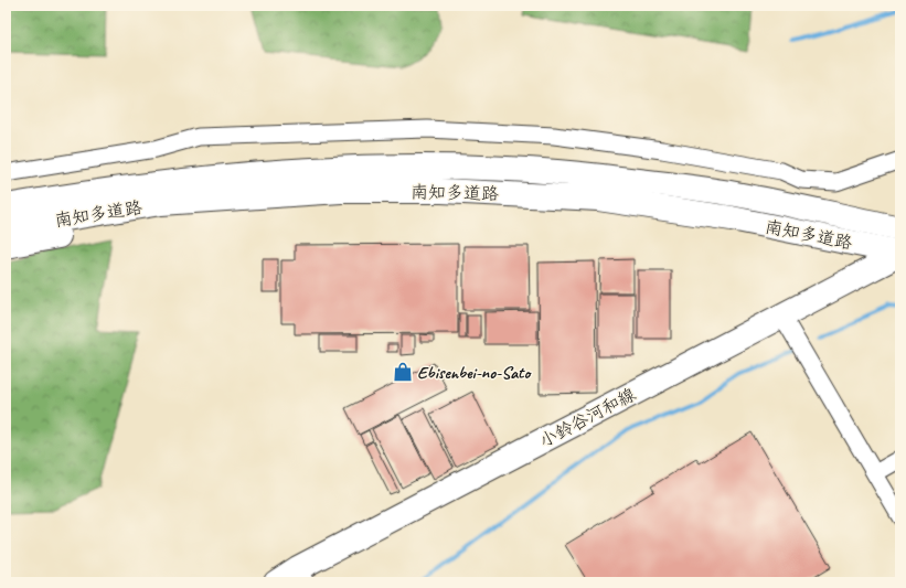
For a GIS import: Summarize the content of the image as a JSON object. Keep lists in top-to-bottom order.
{
  "streets": {
    "main road": ["南知多道路", "小鈴谷河和線"]
  },
  "crossings": [
    ["南知多道路", "小鈴谷河和線"]
  ],
  "places": {
    "shop": ["Ebisenbei-no-Sato"]
  }
}
